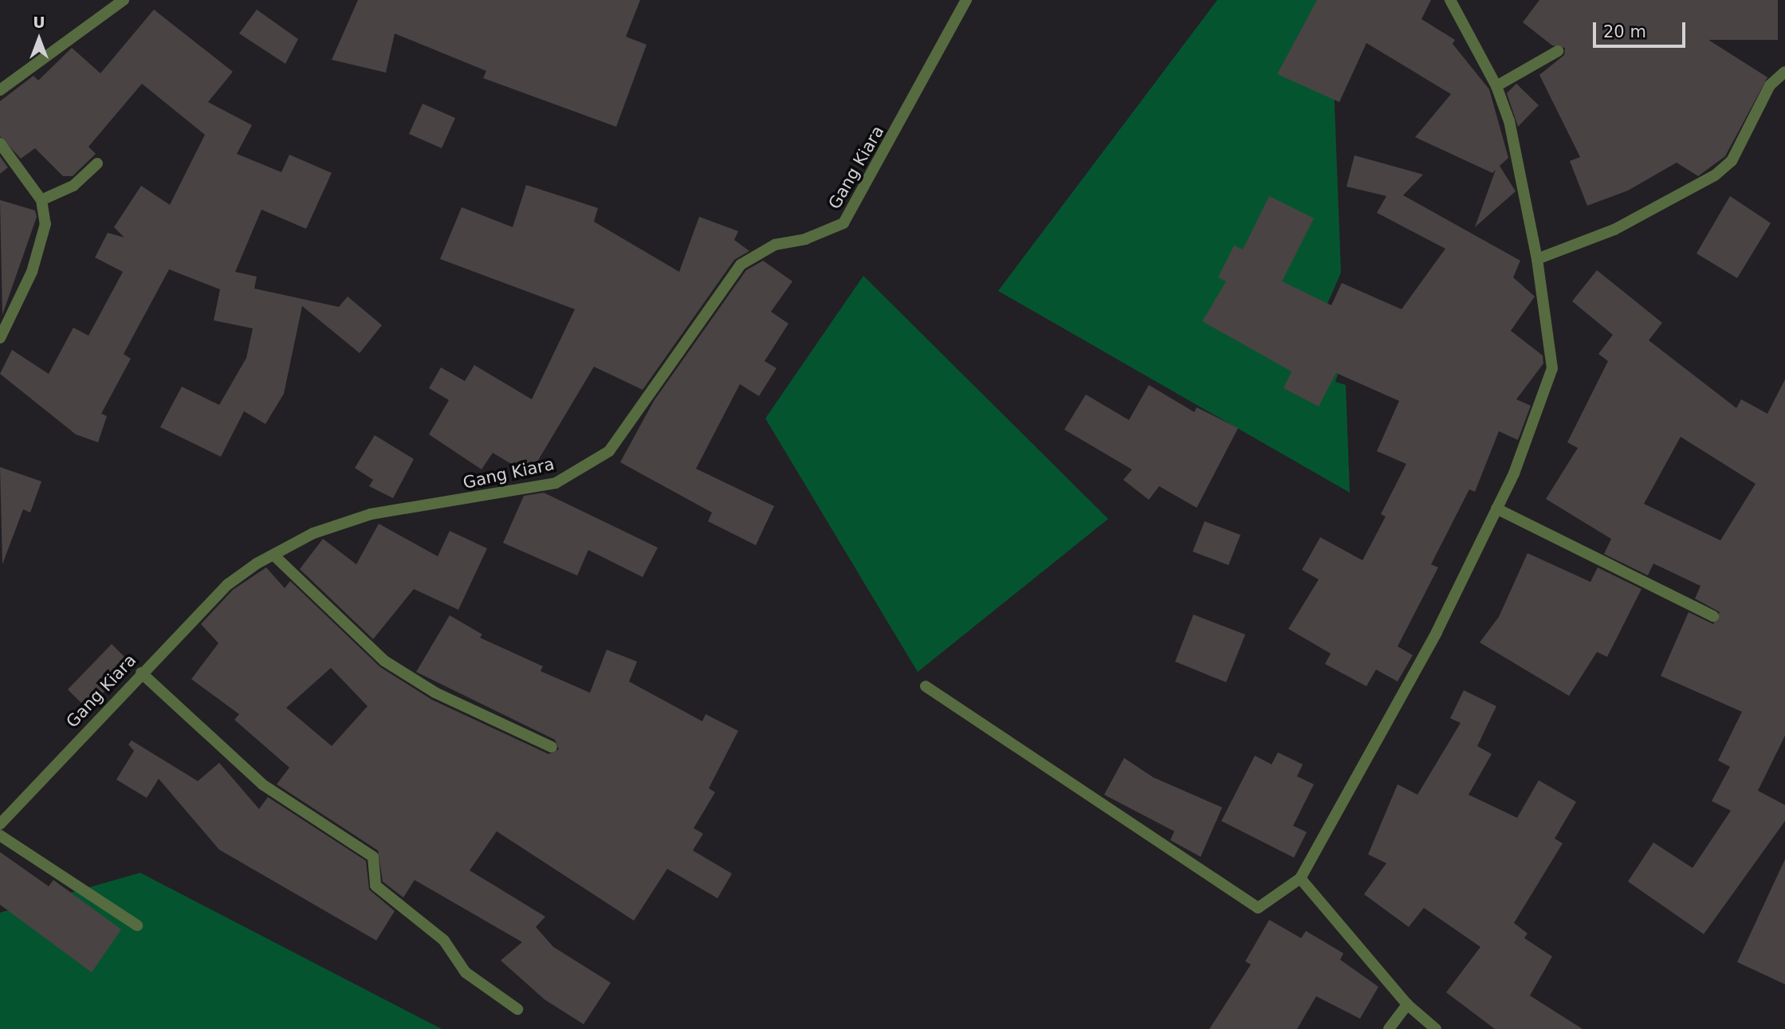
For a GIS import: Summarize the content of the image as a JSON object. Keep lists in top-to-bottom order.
{
  "streets": {
    "street": ["Gang Kiara"]
  },
  "scale_bar": "20 m",
  "north": "top"
}
